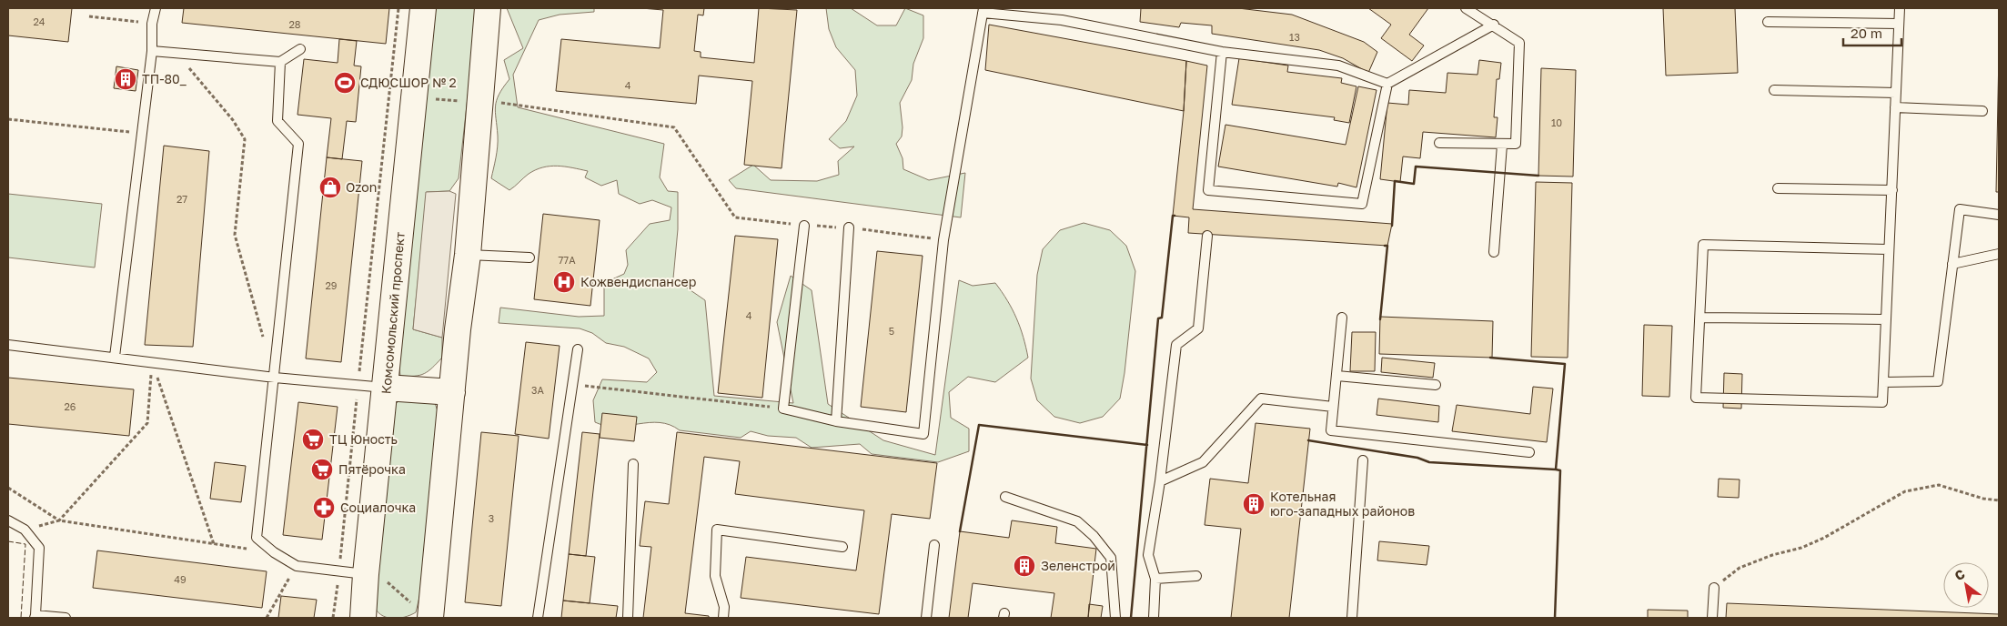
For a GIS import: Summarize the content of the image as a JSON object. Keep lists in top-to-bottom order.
{
  "streets": {
    "main road": ["Комсомольский проспект"]
  },
  "places": {
    "building": ["ТП-80_", "Котельная юго-западных районов", "Зеленстрой"],
    "sports": ["СДЮСШОР № 2"],
    "shop": ["Ozon"],
    "hospital": ["Кожвендиспансер"],
    "supermarket": ["ТЦ Юность", "Пятёрочка"],
    "pharmacy": ["Социалочка"]
  },
  "house_numbers": [
    "24",
    "28",
    "13",
    "4",
    "10",
    "27",
    "77А",
    "29",
    "4",
    "5",
    "3А",
    "26",
    "3",
    "49"
  ],
  "scale_bar": "20 m",
  "north": "top left"
}
